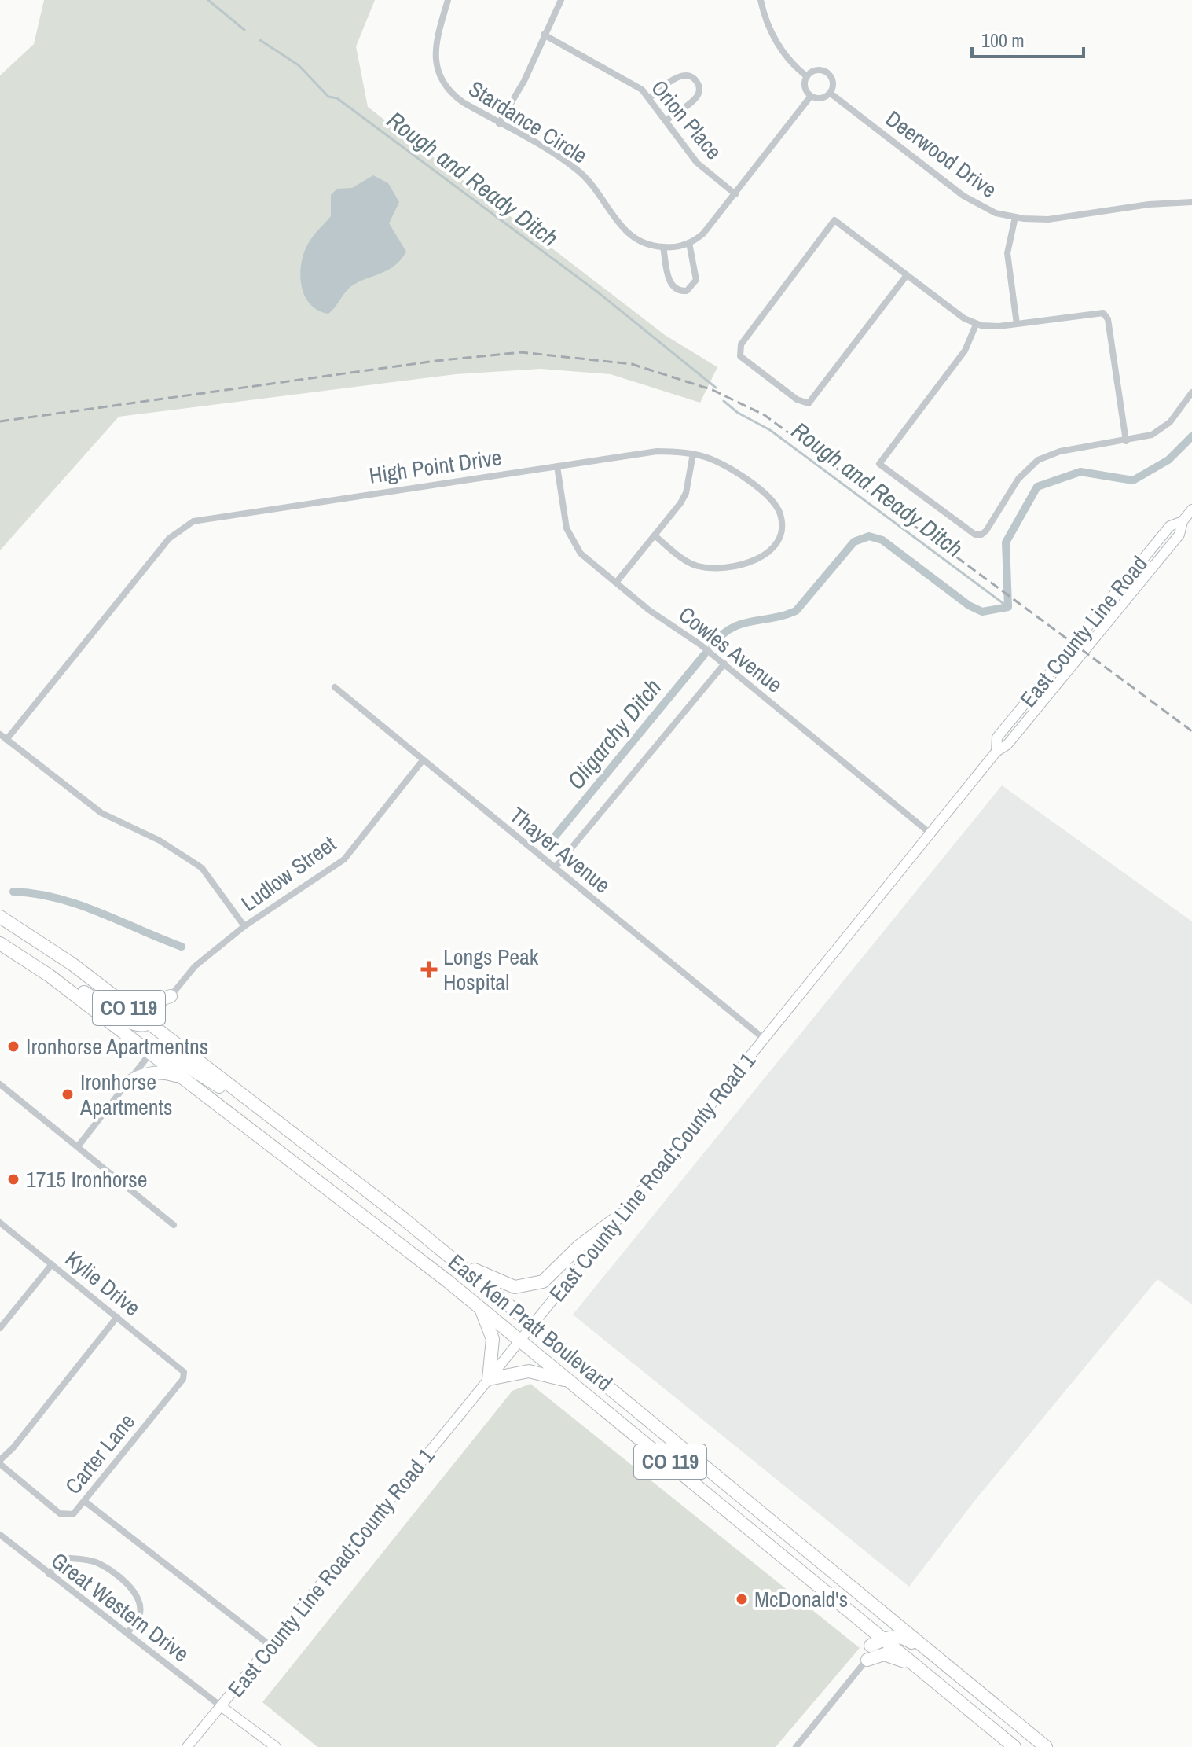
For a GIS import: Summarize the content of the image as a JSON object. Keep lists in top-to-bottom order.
{
  "streets": {
    "highway": ["CO 119", "East Ken Pratt Boulevard"],
    "main road": ["East County Line Road;County Road 1"],
    "street": [
      "Orion Place",
      "Stardance Circle",
      "Deerwood Drive",
      "High Point Drive",
      "Cowles Avenue",
      "Thayer Avenue",
      "Ludlow Street",
      "Kylie Drive",
      "Carter Lane",
      "Great Western Drive"
    ]
  },
  "crossings": [
    ["High Point Drive", "Cowles Avenue"],
    ["Cowles Avenue", "East County Line Road;County Road 1"],
    ["Thayer Avenue", "Ludlow Street"],
    ["Thayer Avenue", "East County Line Road;County Road 1"],
    ["Ludlow Street", "East Ken Pratt Boulevard"],
    ["East County Line Road;County Road 1", "East Ken Pratt Boulevard"],
    ["East County Line Road;County Road 1", "Great Western Drive"],
    ["Kylie Drive", "Carter Lane"]
  ],
  "water": ["Rough and Ready Ditch", "Oligarchy Ditch"],
  "places": {
    "health": ["Longs Peak Hospital"],
    "other": [
      "Ironhorse Apartmentns",
      "Ironhorse Apartments",
      "1715 Ironhorse",
      "McDonald's"
    ]
  },
  "scale_bar": "100 m"
}
